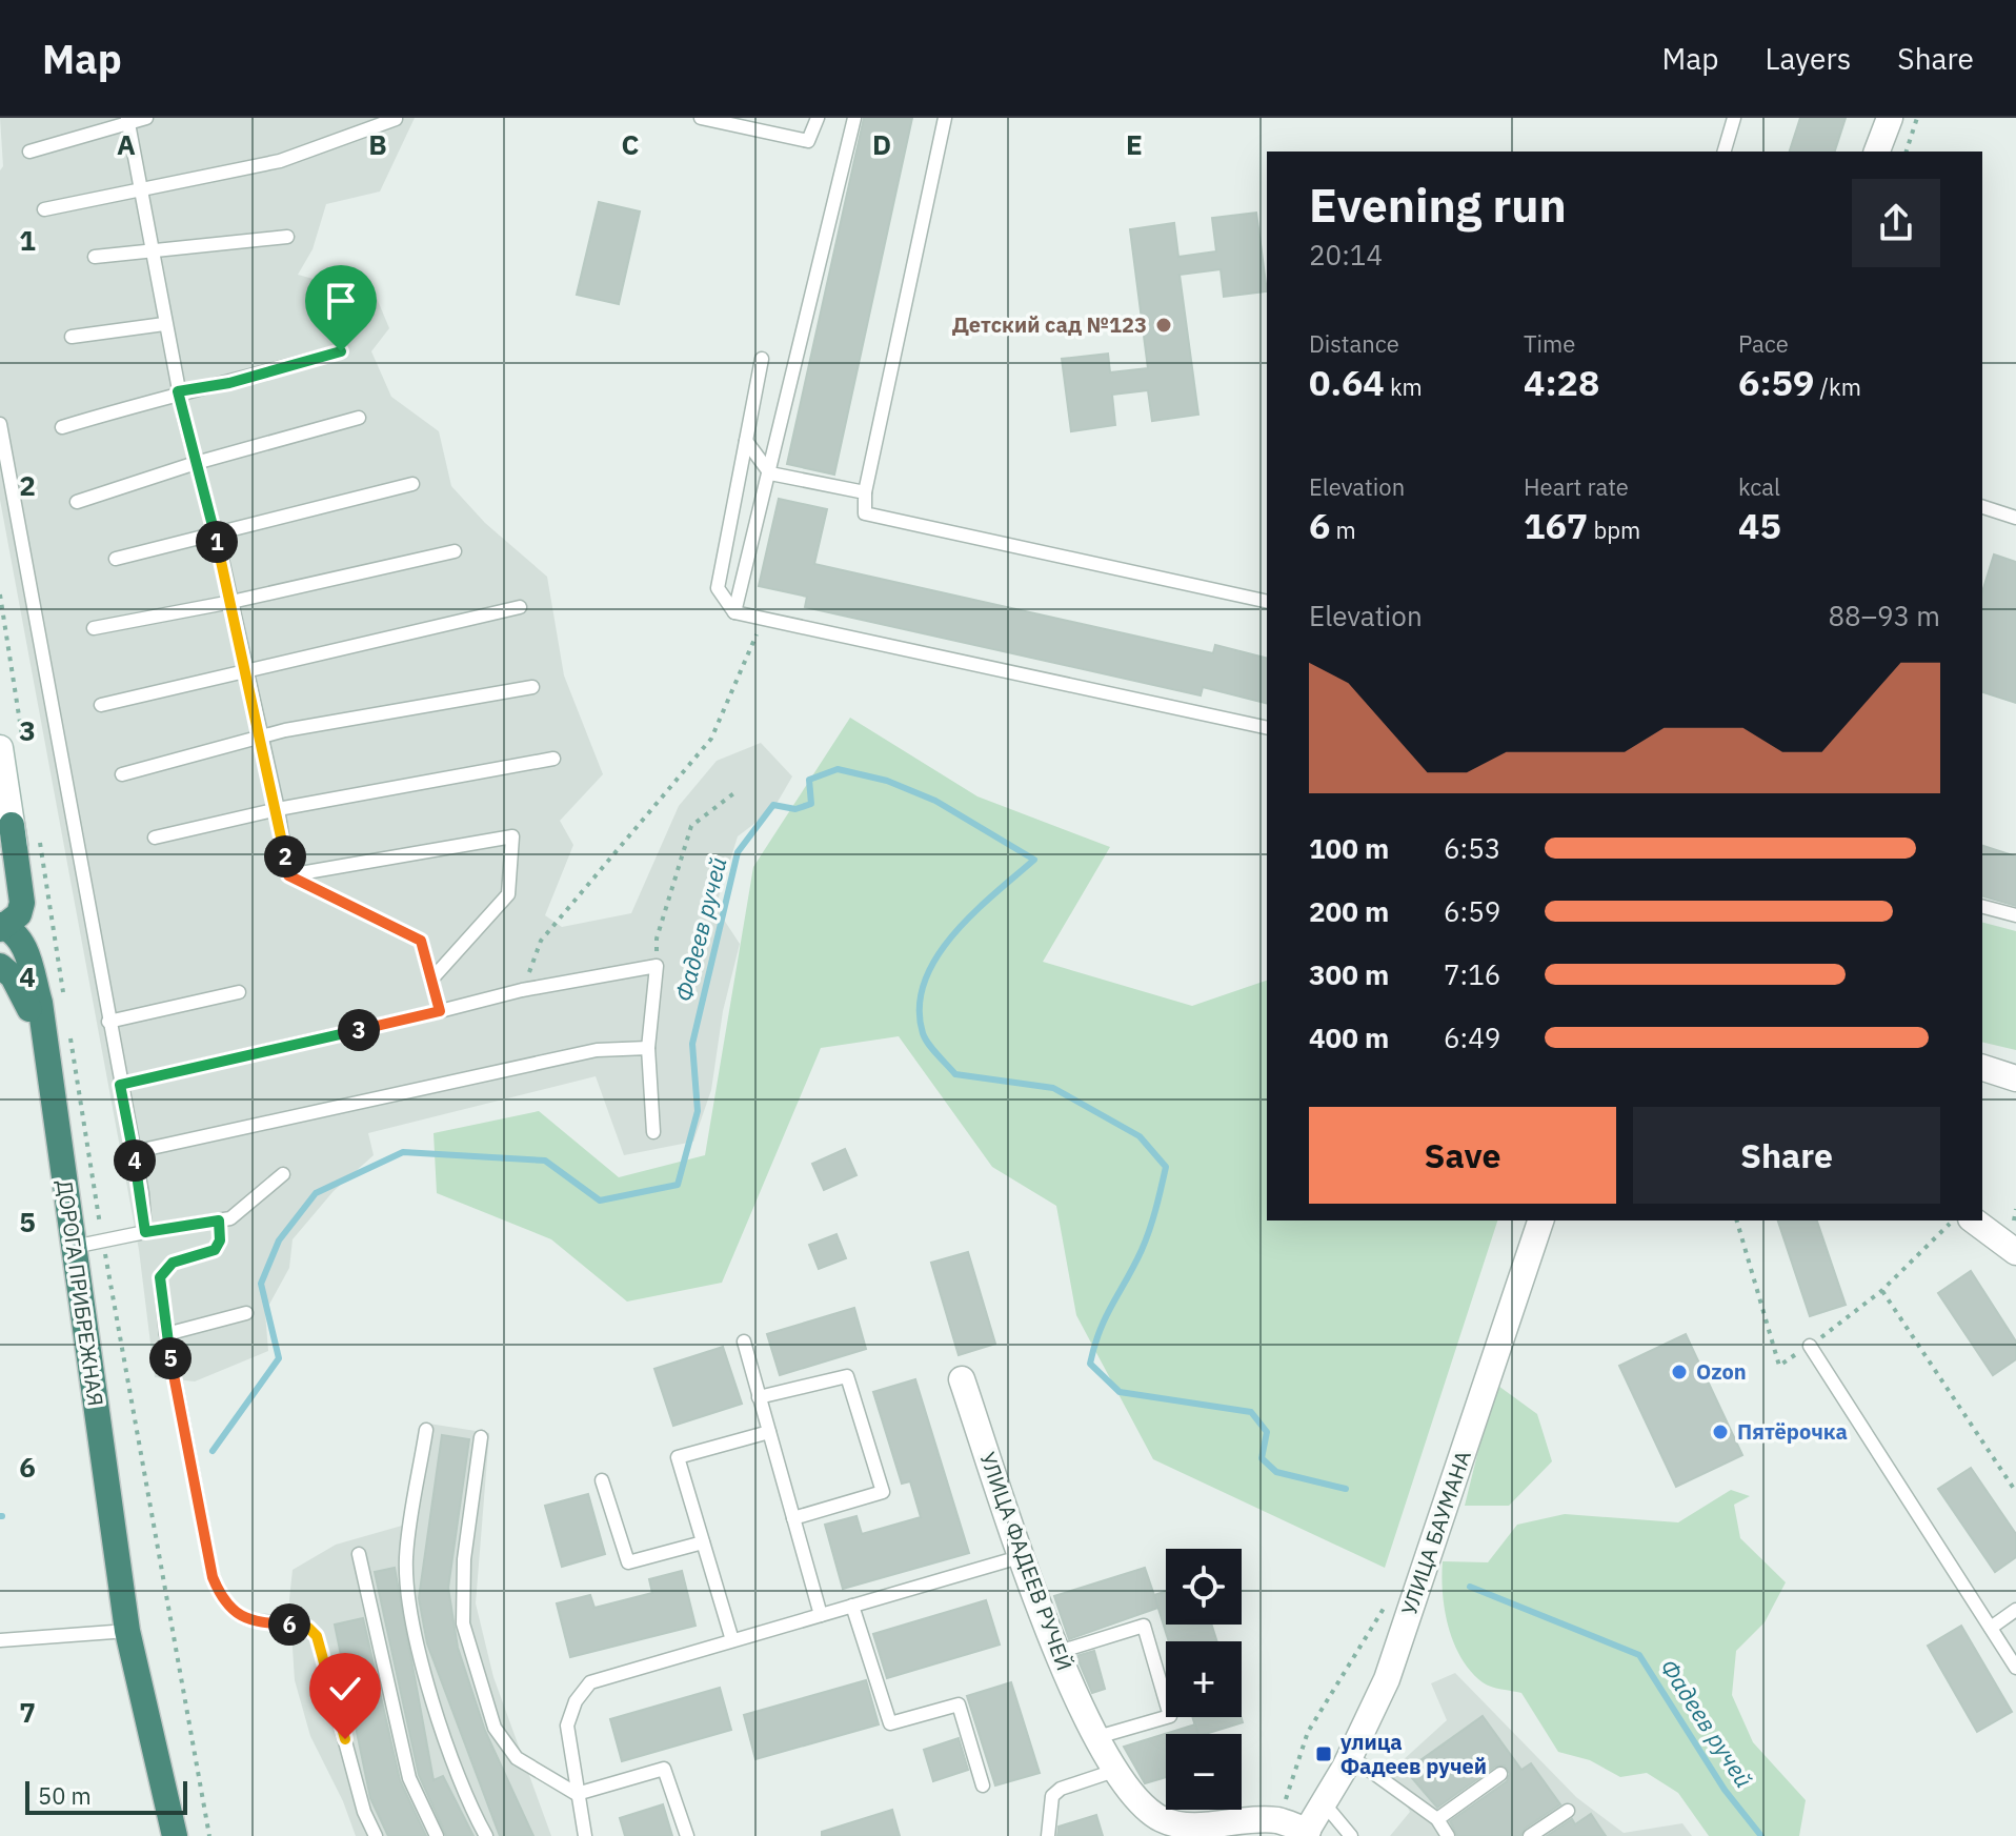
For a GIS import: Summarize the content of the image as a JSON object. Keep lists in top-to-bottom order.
{
  "streets": {
    "highway": ["ДОРОГА ПРИБРЕЖНАЯ"],
    "street": ["УЛИЦА БАУМАНА", "УЛИЦА ФАДЕЕВ РУЧЕЙ"]
  },
  "crossings": [
    ["УЛИЦА БАУМАНА", "УЛИЦА ФАДЕЕВ РУЧЕЙ"]
  ],
  "water": ["Фадеев ручей"],
  "places": {
    "other": ["Детский сад №123", "Ozon", "Пятёрочка"],
    "transit": ["улица Фадеев ручей"]
  },
  "scale_bar": "50 m",
  "page": {
    "header": "Map",
    "nav": ["Map", "Layers", "Share"],
    "heading": ["Evening run", "20:14"],
    "stats": [
      ["Distance", "0.64 km"],
      ["Time", "4:28"],
      ["Pace", "6:59 /km"],
      ["Elevation", "6 m"],
      ["Heart rate", "167 bpm"],
      ["kcal", "45"]
    ],
    "pins": [
      "1",
      "2",
      "3",
      "4",
      "5",
      "6"
    ],
    "chart": ["Elevation", "88–93 m"],
    "list": [
      {
        "name": "100 m",
        "note": "6:53"
      },
      {
        "name": "200 m",
        "note": "6:59"
      },
      {
        "name": "300 m",
        "note": "7:16"
      },
      {
        "name": "400 m",
        "note": "6:49"
      }
    ],
    "buttons": ["Save", "Share"],
    "map_buttons": ["+", "−"],
    "scale": "50 m"
  },
  "grid": {
    "columns": [
      "A",
      "B",
      "C",
      "D",
      "E"
    ],
    "rows": [
      "1",
      "2",
      "3",
      "4",
      "5",
      "6",
      "7"
    ]
  }
}
